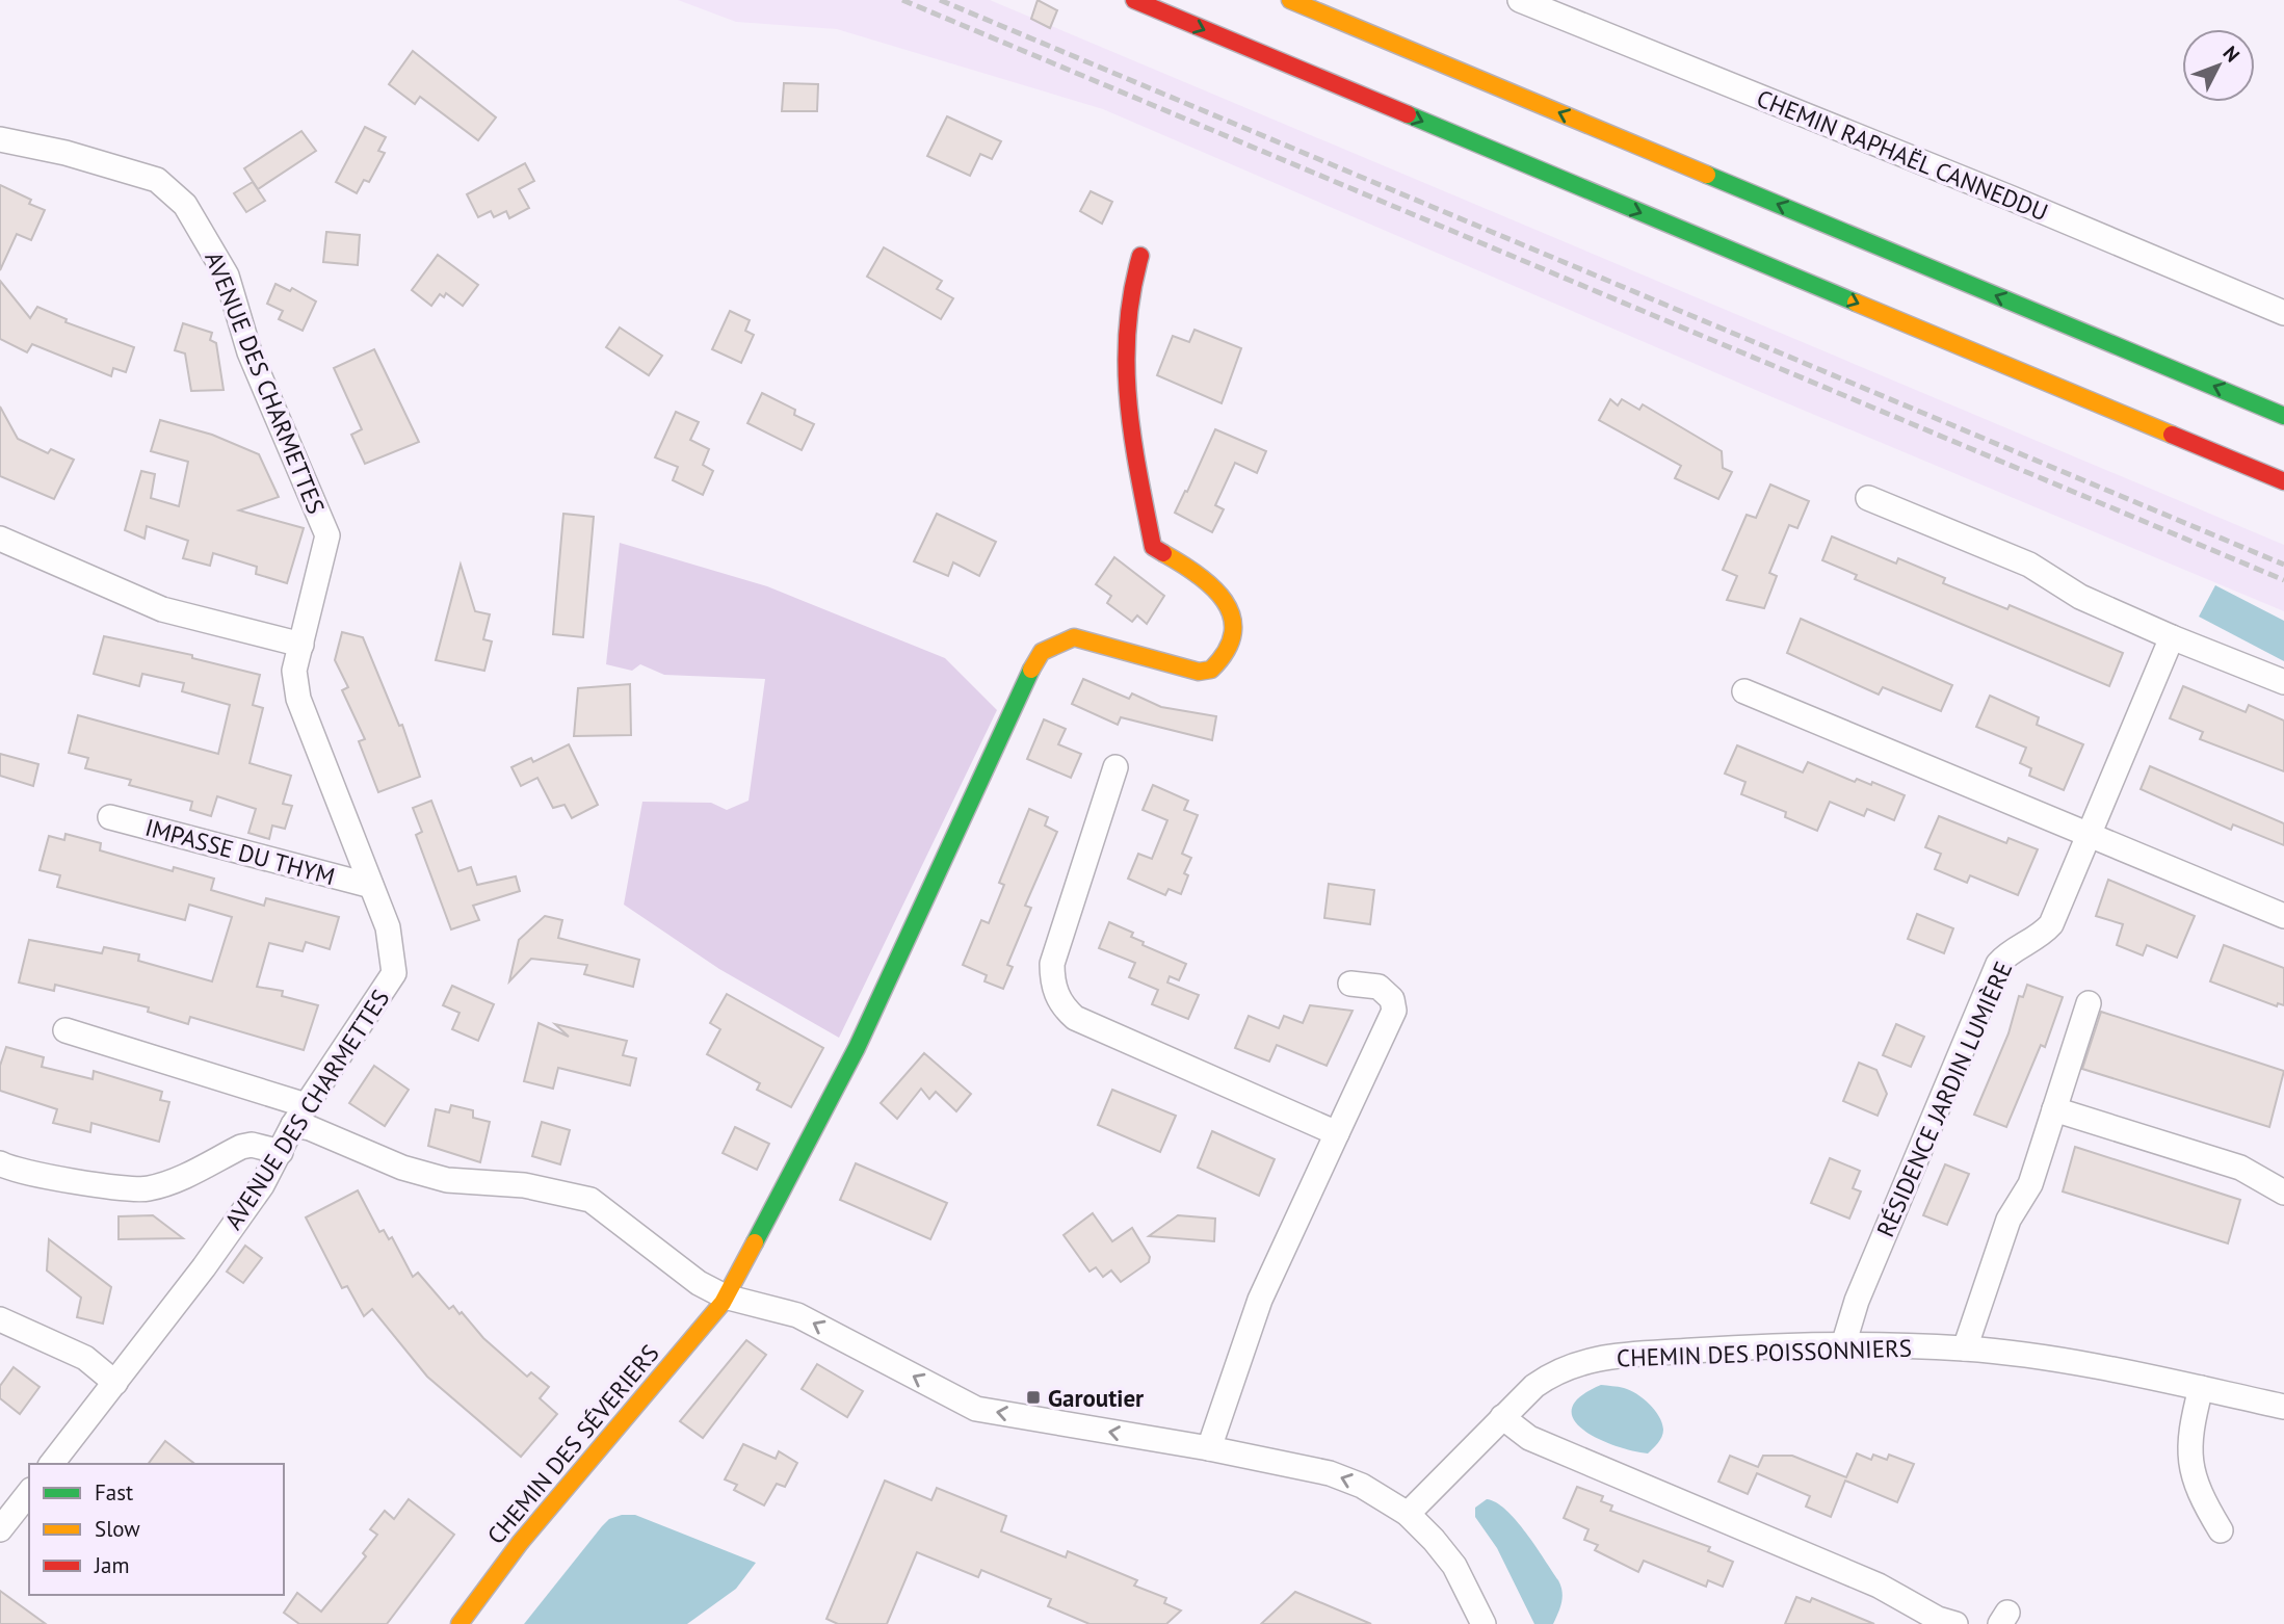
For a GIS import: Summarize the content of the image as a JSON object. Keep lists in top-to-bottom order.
{
  "streets": {
    "main road": ["CHEMIN DES SÉVERIERS"],
    "street": [
      "CHEMIN RAPHAËL CANNEDDU",
      "AVENUE DES CHARMETTES",
      "IMPASSE DU THYM",
      "RÉSIDENCE JARDIN LUMIÈRE",
      "CHEMIN DES POISSONNIERS"
    ]
  },
  "crossings": [
    ["AVENUE DES CHARMETTES", "IMPASSE DU THYM"],
    ["RÉSIDENCE JARDIN LUMIÈRE", "CHEMIN DES POISSONNIERS"]
  ],
  "places": {
    "transit": ["Garoutier"]
  },
  "legend": ["Fast", "Slow", "Jam"],
  "north": "top right"
}
